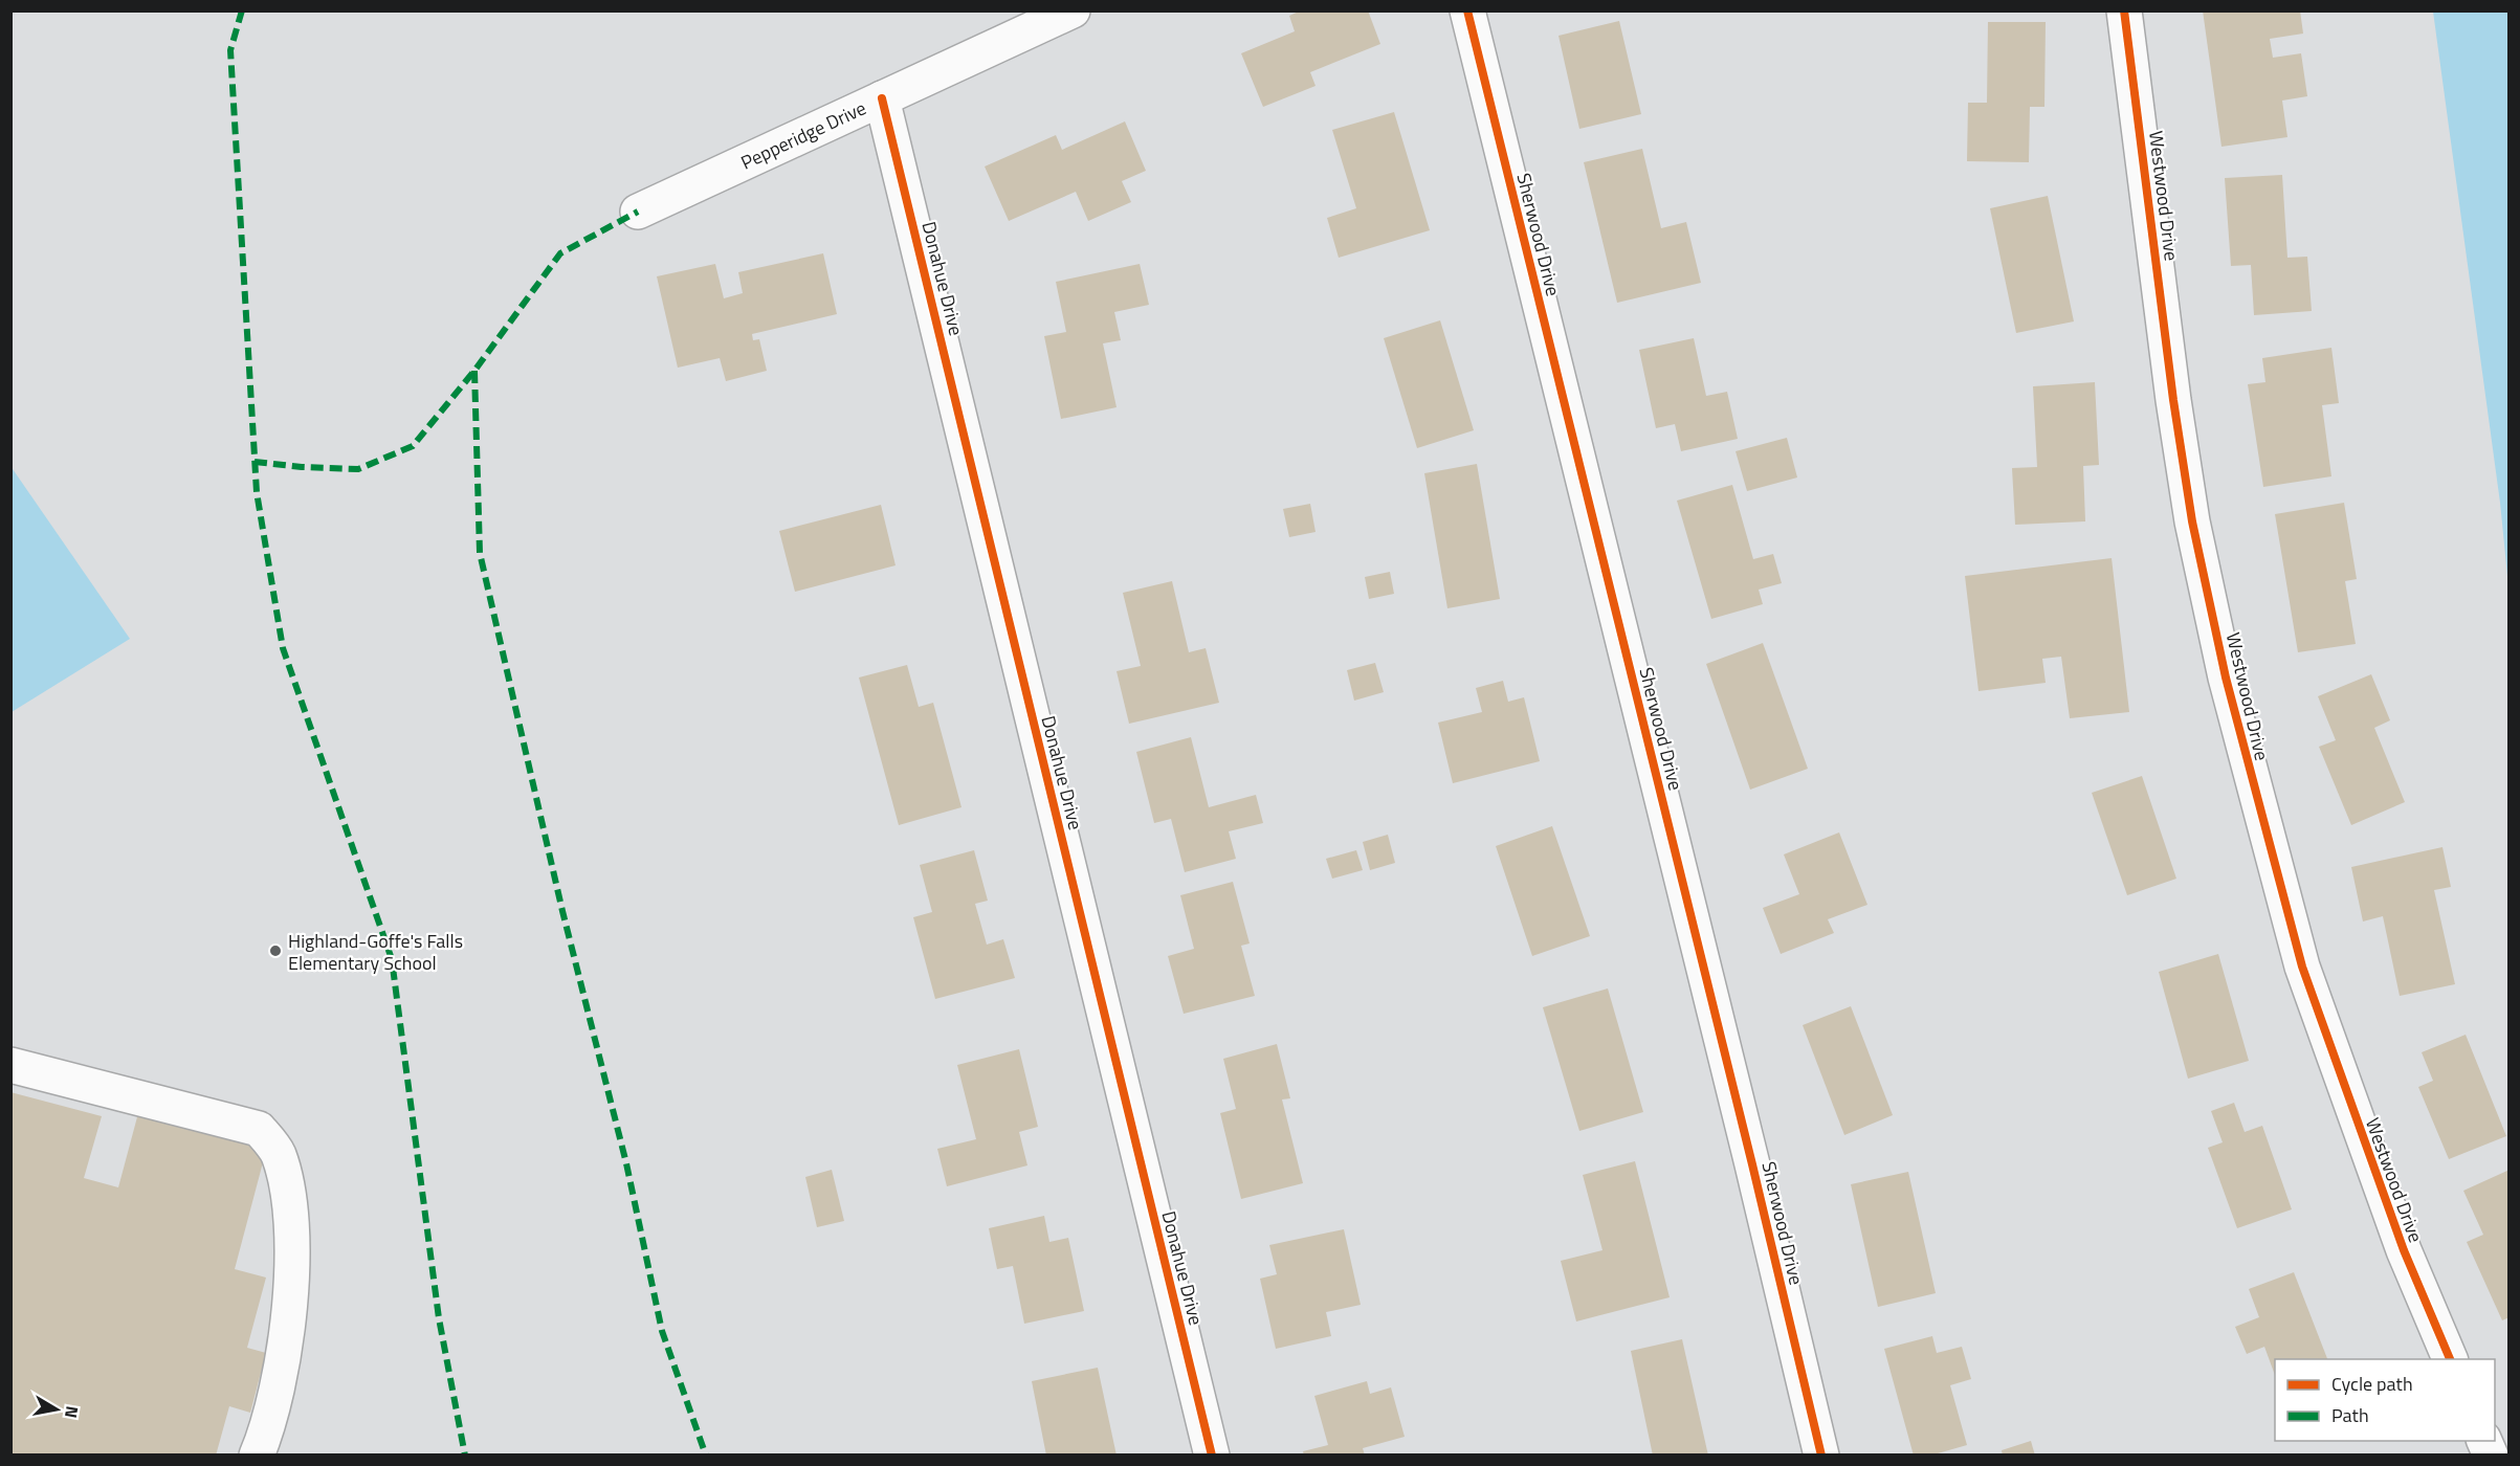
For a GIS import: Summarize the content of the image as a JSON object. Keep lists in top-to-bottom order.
{
  "streets": {
    "street": [
      "Pepperidge Drive",
      "Westwood Drive",
      "Sherwood Drive",
      "Donahue Drive"
    ]
  },
  "crossings": [
    ["Pepperidge Drive", "Donahue Drive"]
  ],
  "places": ["Highland-Goffe's Falls Elementary School"],
  "legend": ["Cycle path", "Path"],
  "north": "right"
}
